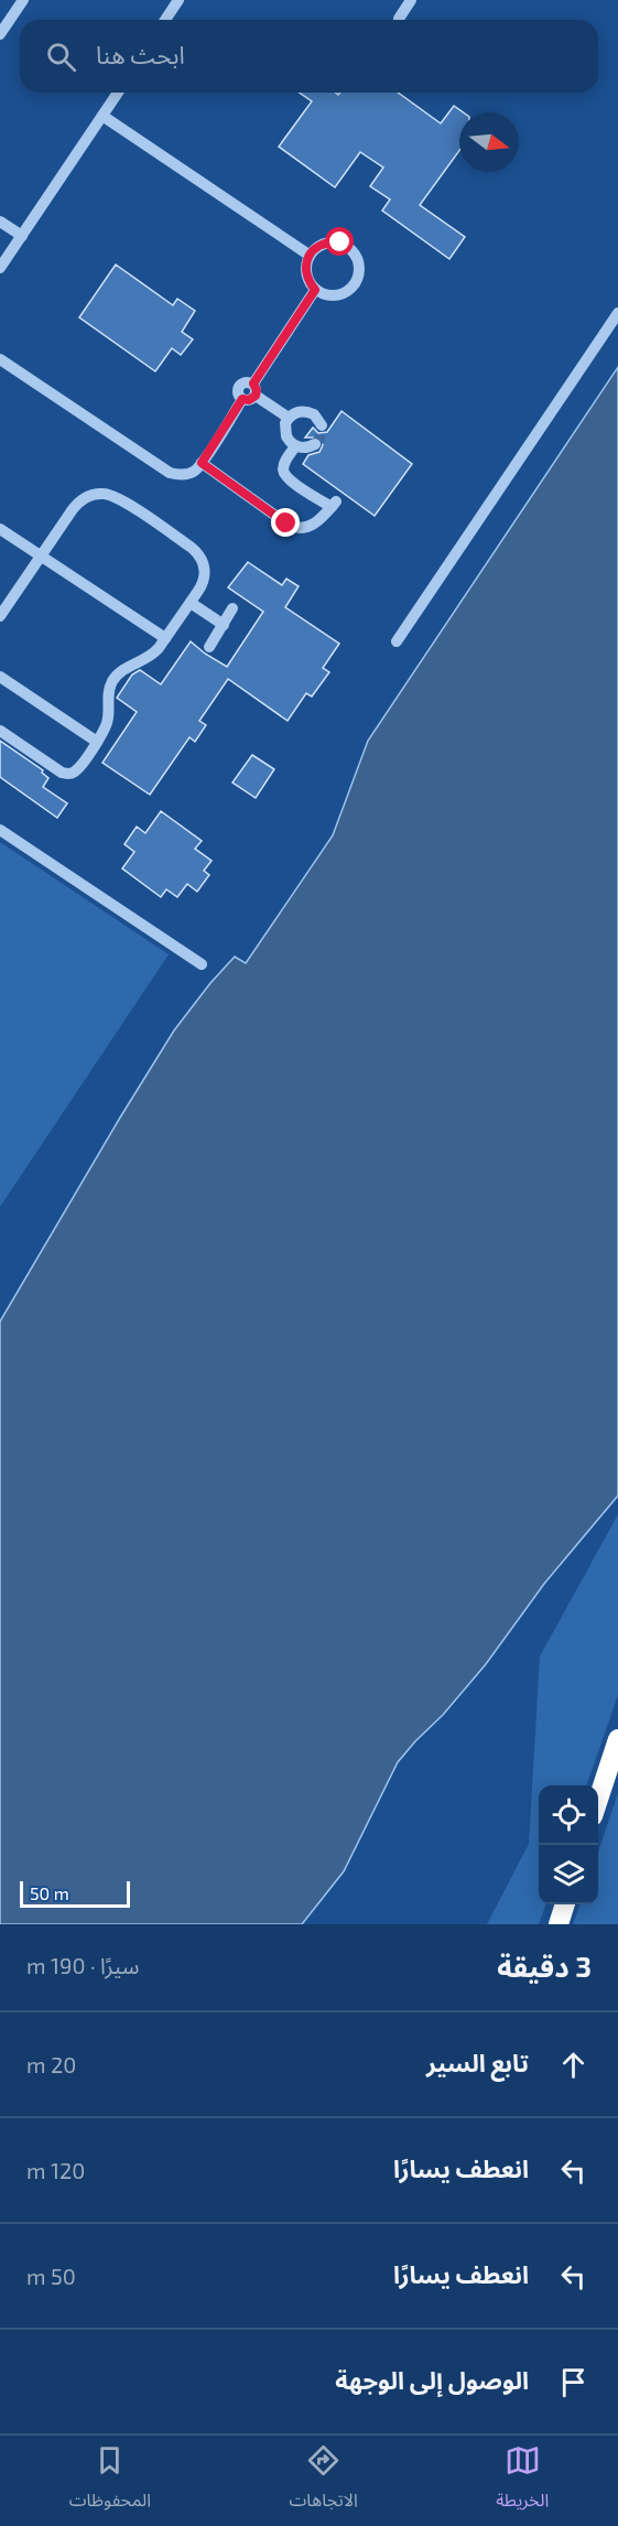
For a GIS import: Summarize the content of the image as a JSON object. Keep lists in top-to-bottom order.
{
  "scale_bar": "50 m",
  "north": "right",
  "page": {
    "search": "ابحث هنا",
    "scale": "50 m",
    "heading": ["3 دقيقة", "سيرًا · 190 m"],
    "list": [
      ["تابع السير", "20 m"],
      ["انعطف يسارًا", "120 m"],
      ["انعطف يسارًا", "50 m"],
      "الوصول إلى الوجهة"
    ],
    "nav": ["الخريطة", "الاتجاهات", "المحفوظات"]
  }
}
